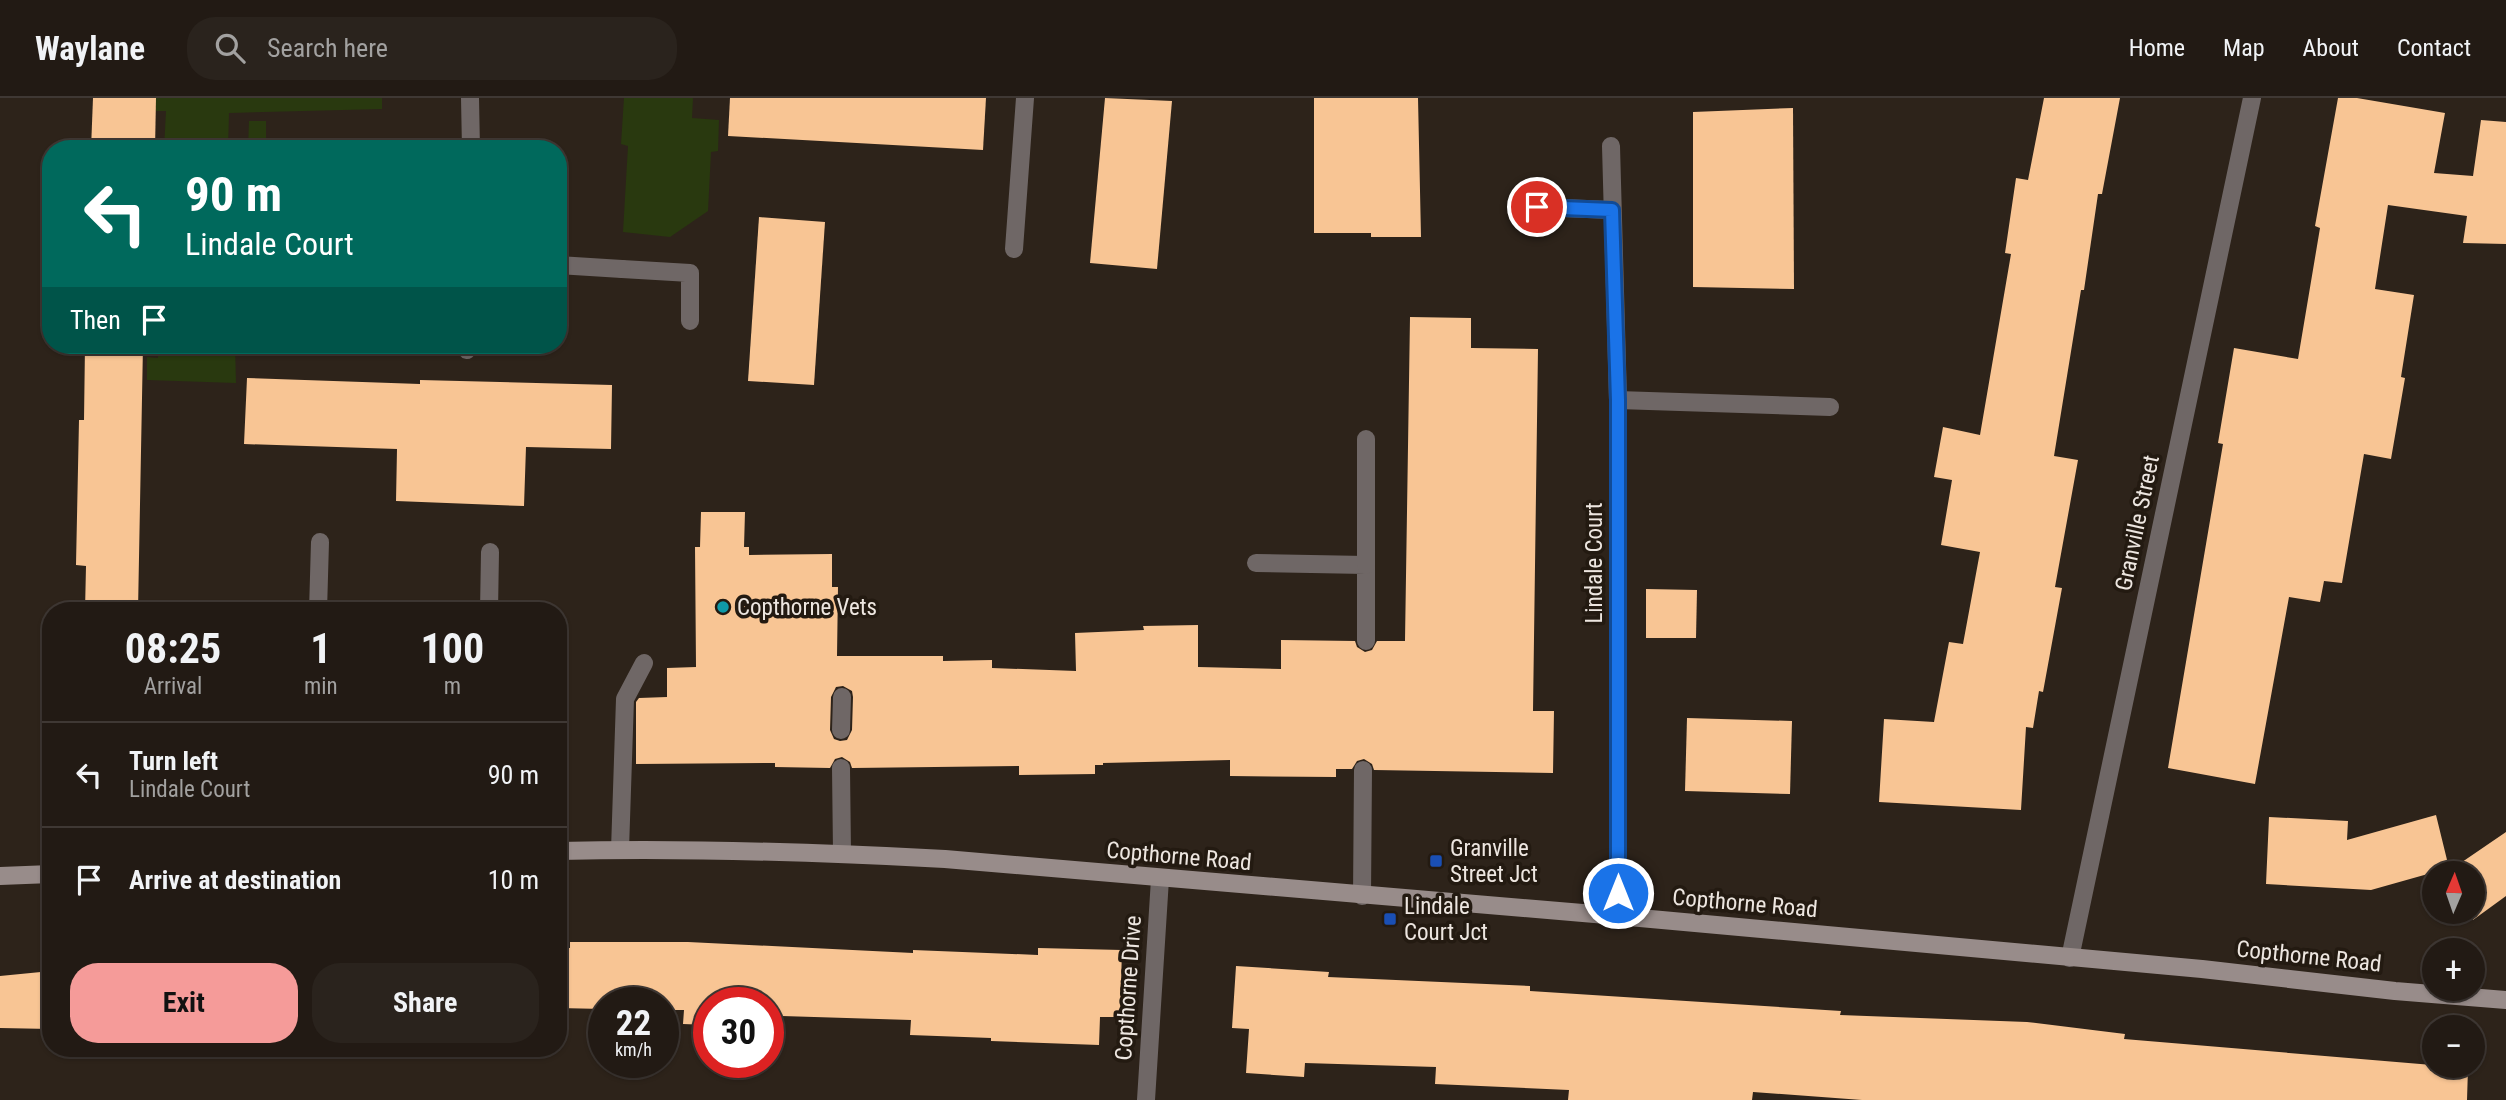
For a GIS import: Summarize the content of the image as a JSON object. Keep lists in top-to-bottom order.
{
  "streets": {
    "main road": ["Copthorne Road"],
    "street": ["Granville Street", "Lindale Court", "Copthorne Drive"]
  },
  "crossings": [
    ["Granville Street", "Copthorne Road"],
    ["Lindale Court", "Copthorne Road"],
    ["Copthorne Road", "Copthorne Drive"]
  ],
  "places": {
    "other": ["Copthorne Vets"],
    "transit": ["Granville Street Jct", "Lindale Court Jct"]
  },
  "north": "top",
  "page": {
    "header": "Waylane",
    "search": "Search here",
    "nav": [
      "Home",
      "Map",
      "About",
      "Contact"
    ],
    "turn": ["90 m", "Lindale Court"],
    "then": "Then",
    "eta": [
      "08:25",
      "Arrival",
      "1",
      "min",
      "100",
      "m"
    ],
    "list": [
      {
        "name": "Turn left",
        "note": "Lindale Court",
        "value": "90 m"
      },
      {
        "name": "Arrive at destination",
        "value": "10 m"
      }
    ],
    "map_buttons": ["+", "−"],
    "buttons": ["Exit", "Share"],
    "speed": "22 km/h",
    "limit": "30"
  }
}
